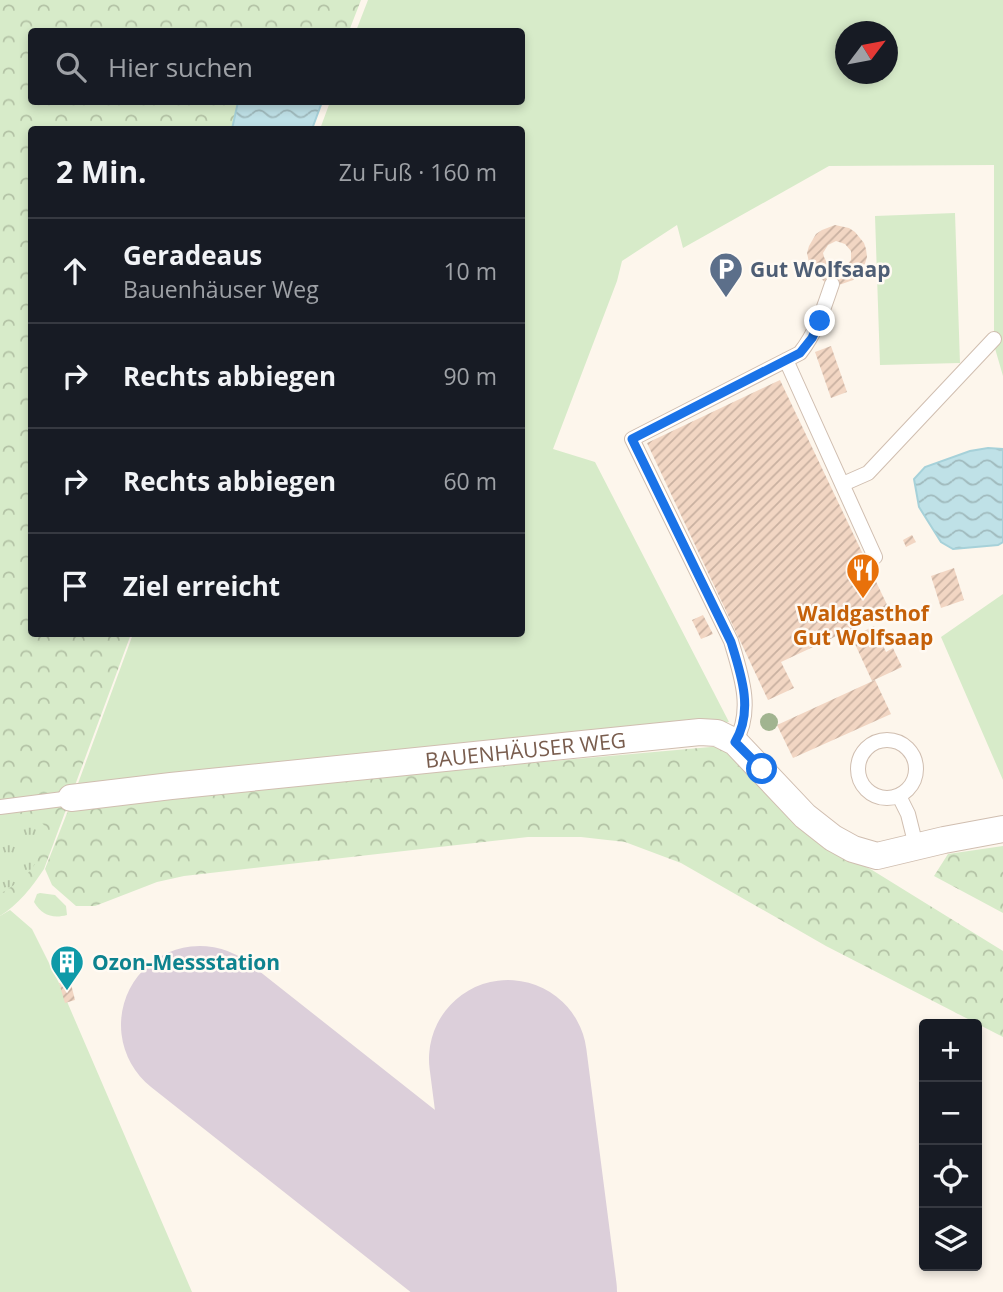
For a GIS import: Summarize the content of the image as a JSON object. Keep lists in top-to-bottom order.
{
  "streets": {
    "street": ["BAUENHÄUSER WEG"]
  },
  "places": {
    "parking": ["Gut Wolfsaap"],
    "restaurant": ["Waldgasthof Gut Wolfsaap"],
    "building": ["Ozon-Messstation"]
  },
  "north": "top right",
  "page": {
    "search": "Hier suchen",
    "heading": ["2 Min.", "Zu Fuß · 160 m"],
    "list": [
      ["Geradeaus", "Bauenhäuser Weg", "10 m"],
      ["Rechts abbiegen", "90 m"],
      ["Rechts abbiegen", "60 m"],
      "Ziel erreicht"
    ],
    "map_buttons": ["+", "−"]
  }
}
